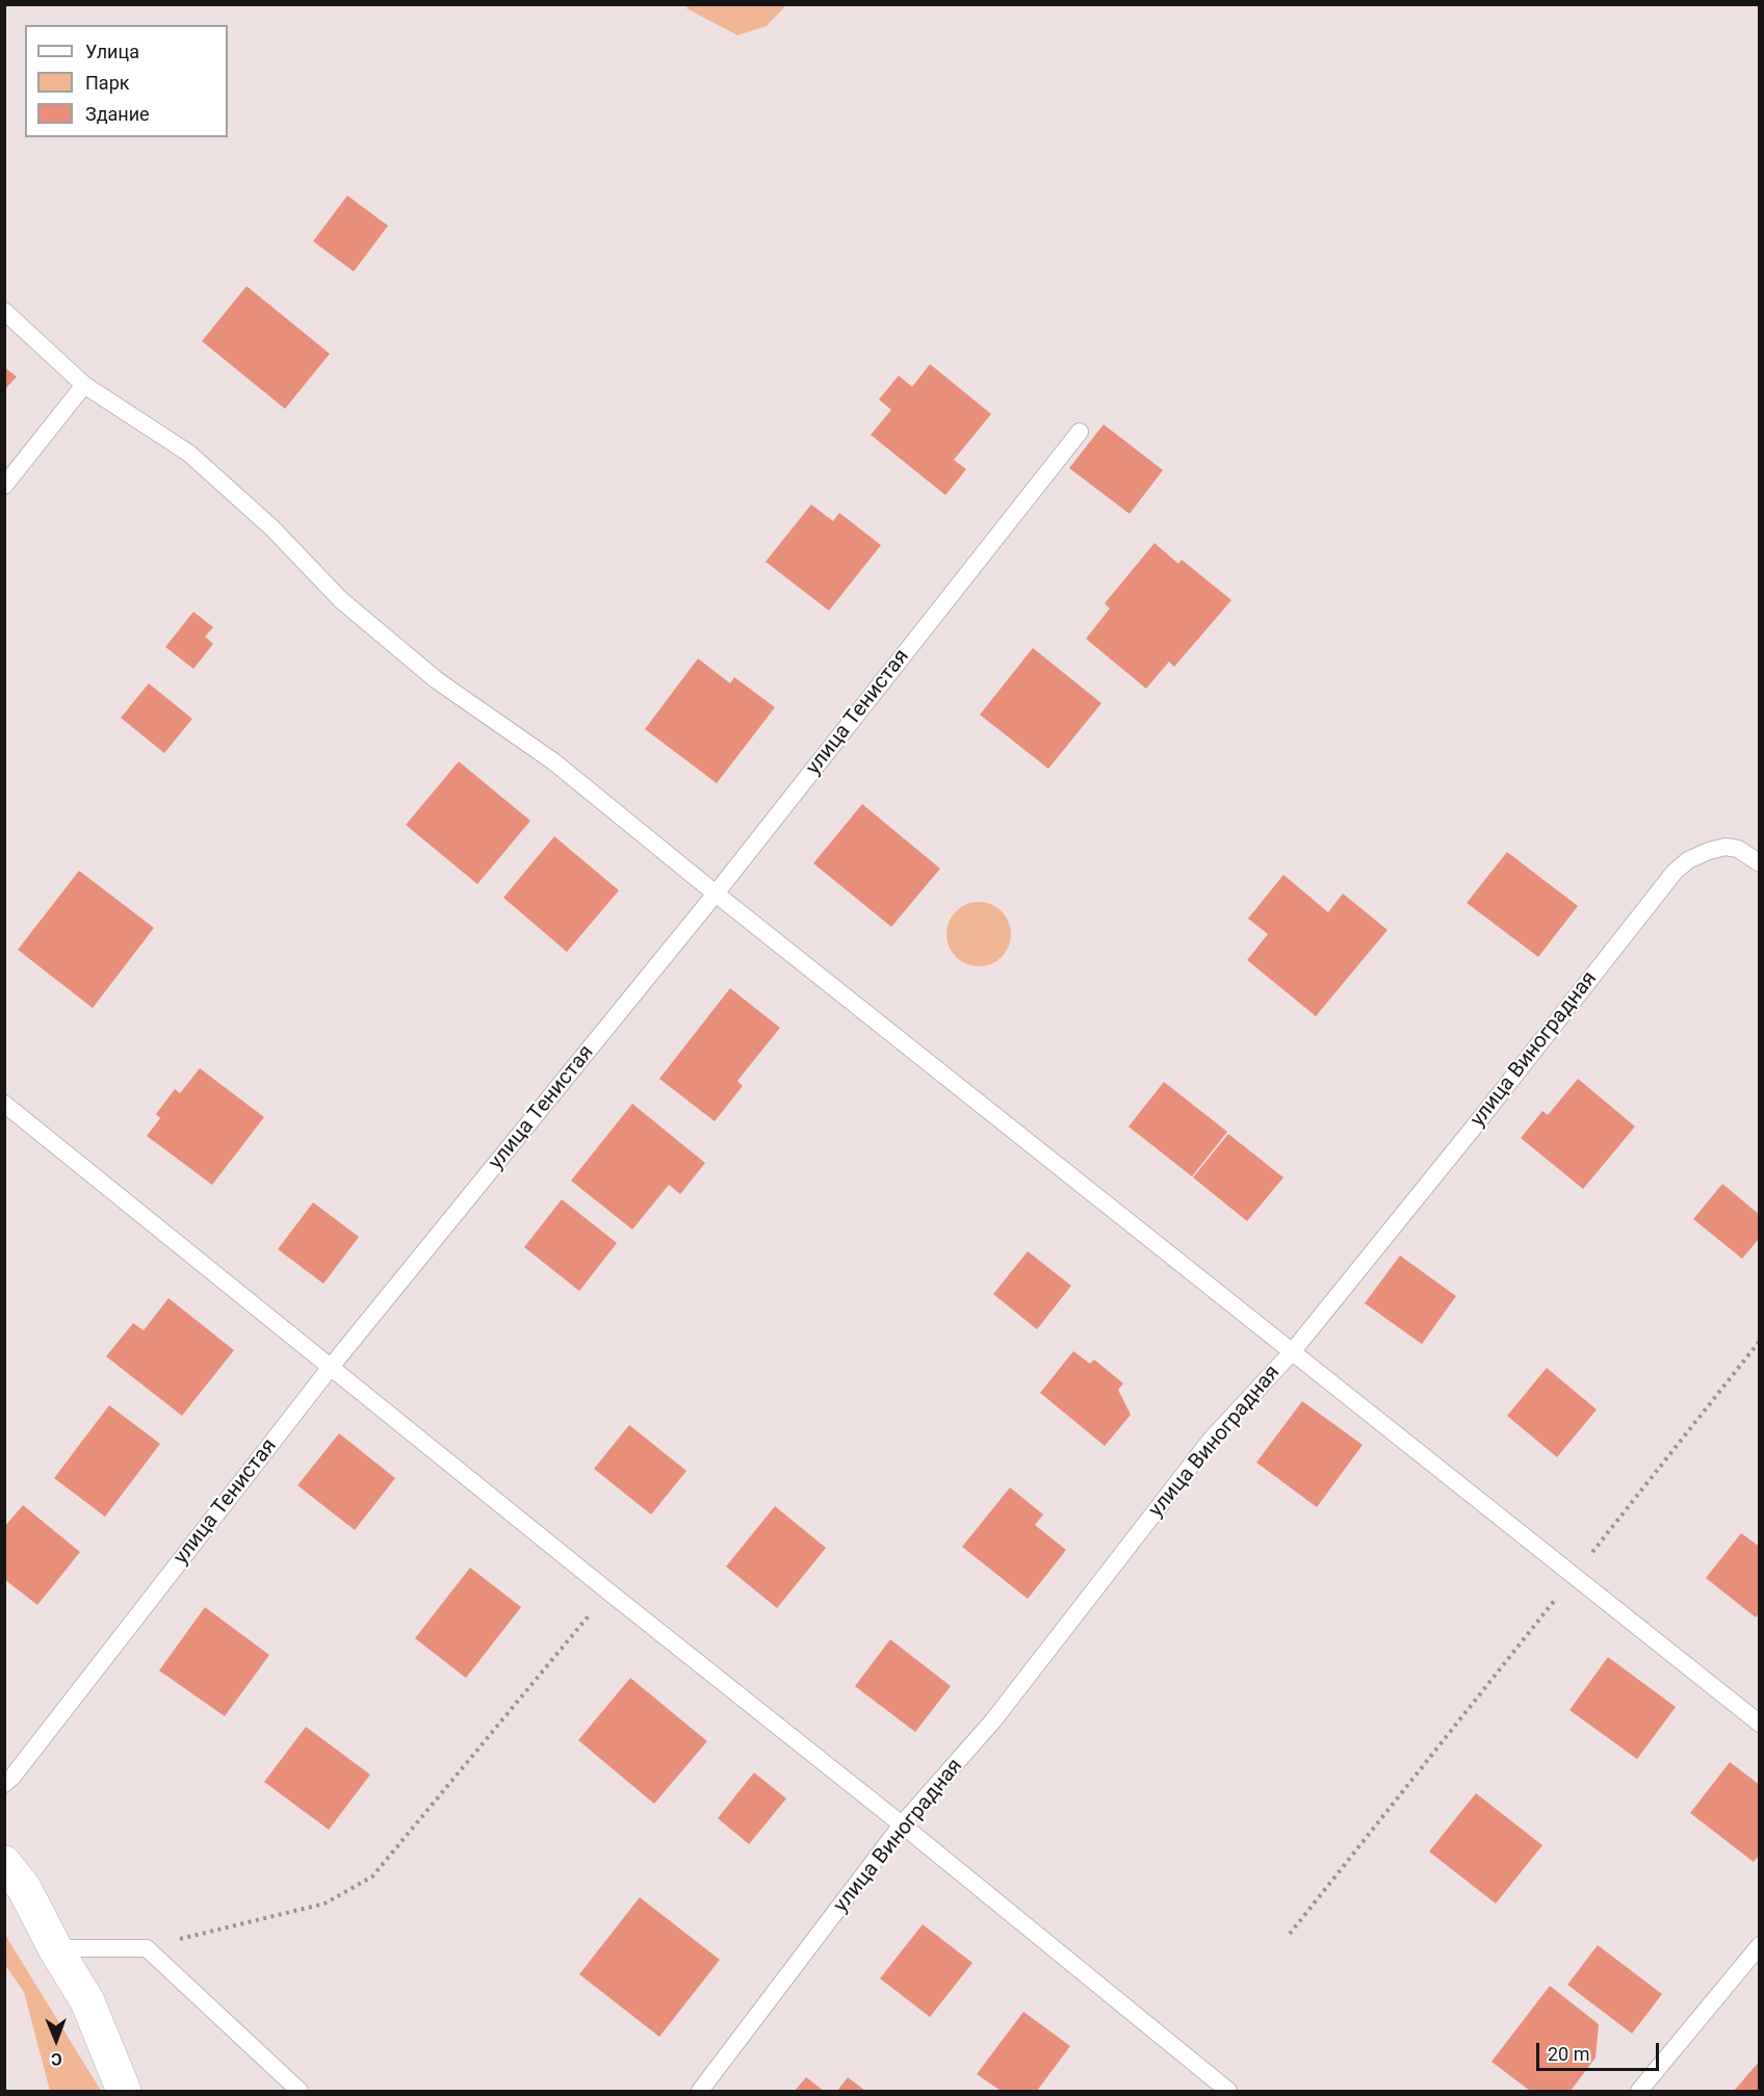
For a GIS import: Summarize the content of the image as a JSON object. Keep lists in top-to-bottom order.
{
  "streets": {
    "lane": ["улица Тенистая", "улица Виноградная"]
  },
  "legend": ["Улица", "Парк", "Здание"],
  "scale_bar": "20 m",
  "north": "bottom"
}
